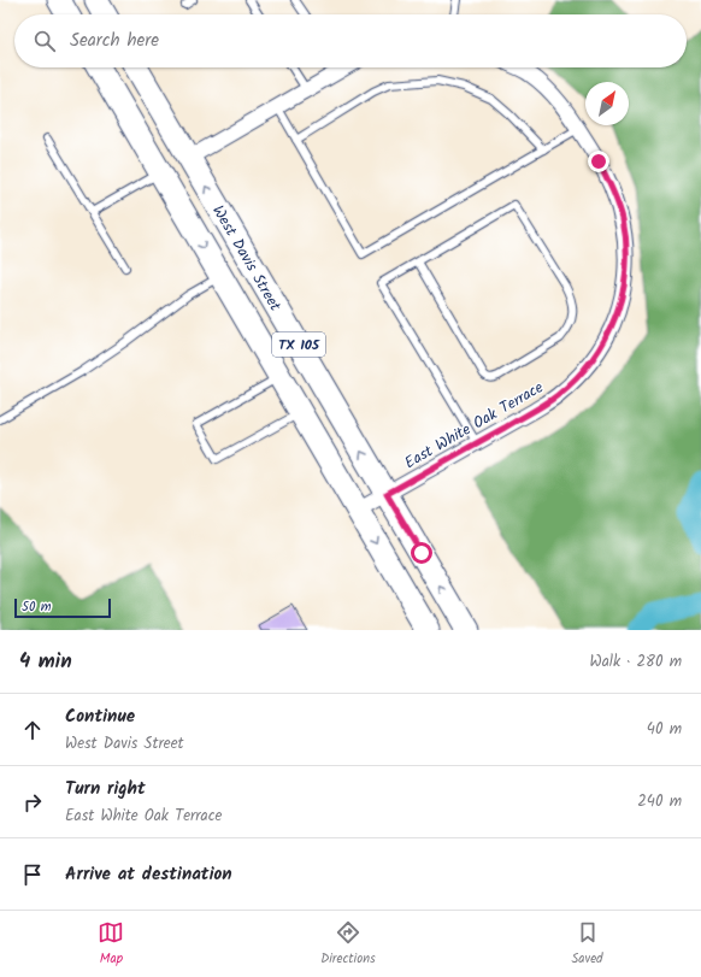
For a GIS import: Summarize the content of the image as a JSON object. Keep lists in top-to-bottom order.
{
  "streets": {
    "main road": ["West Davis Street", "TX 105"],
    "street": ["East White Oak Terrace"]
  },
  "crossings": [
    ["West Davis Street", "East White Oak Terrace"]
  ],
  "scale_bar": "50 m",
  "north": "top right",
  "page": {
    "search": "Search here",
    "scale": "50 m",
    "heading": ["4 min", "Walk · 280 m"],
    "list": [
      ["Continue", "West Davis Street", "40 m"],
      ["Turn right", "East White Oak Terrace", "240 m"],
      "Arrive at destination"
    ],
    "nav": ["Map", "Directions", "Saved"]
  }
}
